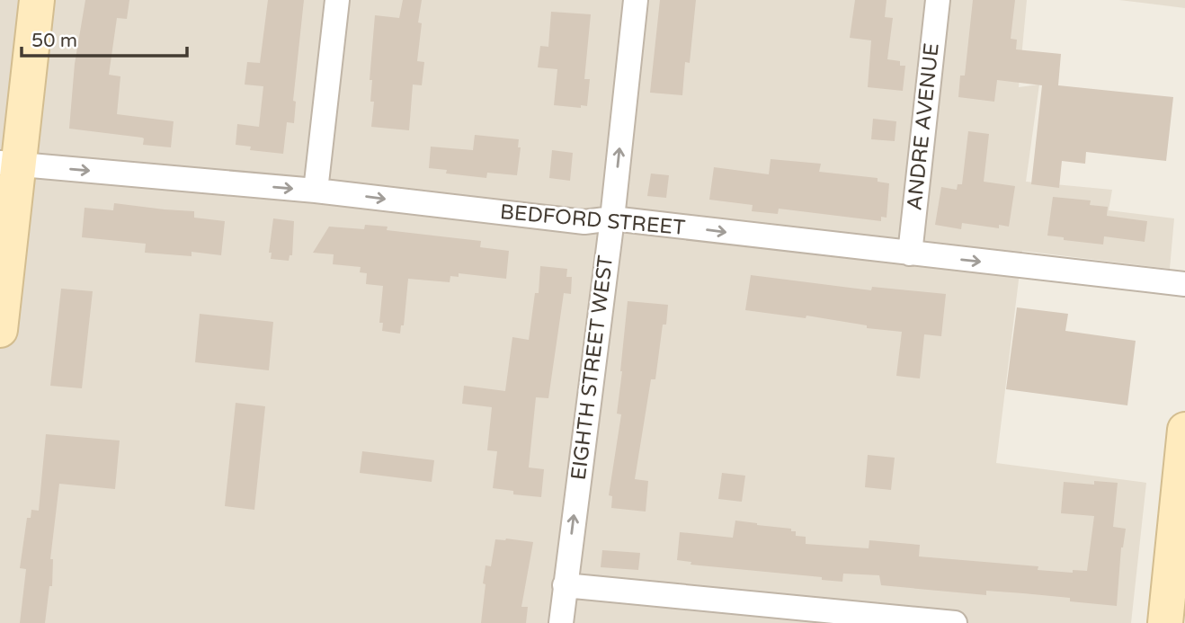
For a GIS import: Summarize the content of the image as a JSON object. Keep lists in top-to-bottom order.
{
  "streets": {
    "street": ["ANDRE AVENUE", "BEDFORD STREET", "EIGHTH STREET WEST"]
  },
  "crossings": [
    ["ANDRE AVENUE", "BEDFORD STREET"],
    ["BEDFORD STREET", "EIGHTH STREET WEST"]
  ],
  "one_way": ["BEDFORD STREET", "EIGHTH STREET WEST"],
  "scale_bar": "50 m"
}
